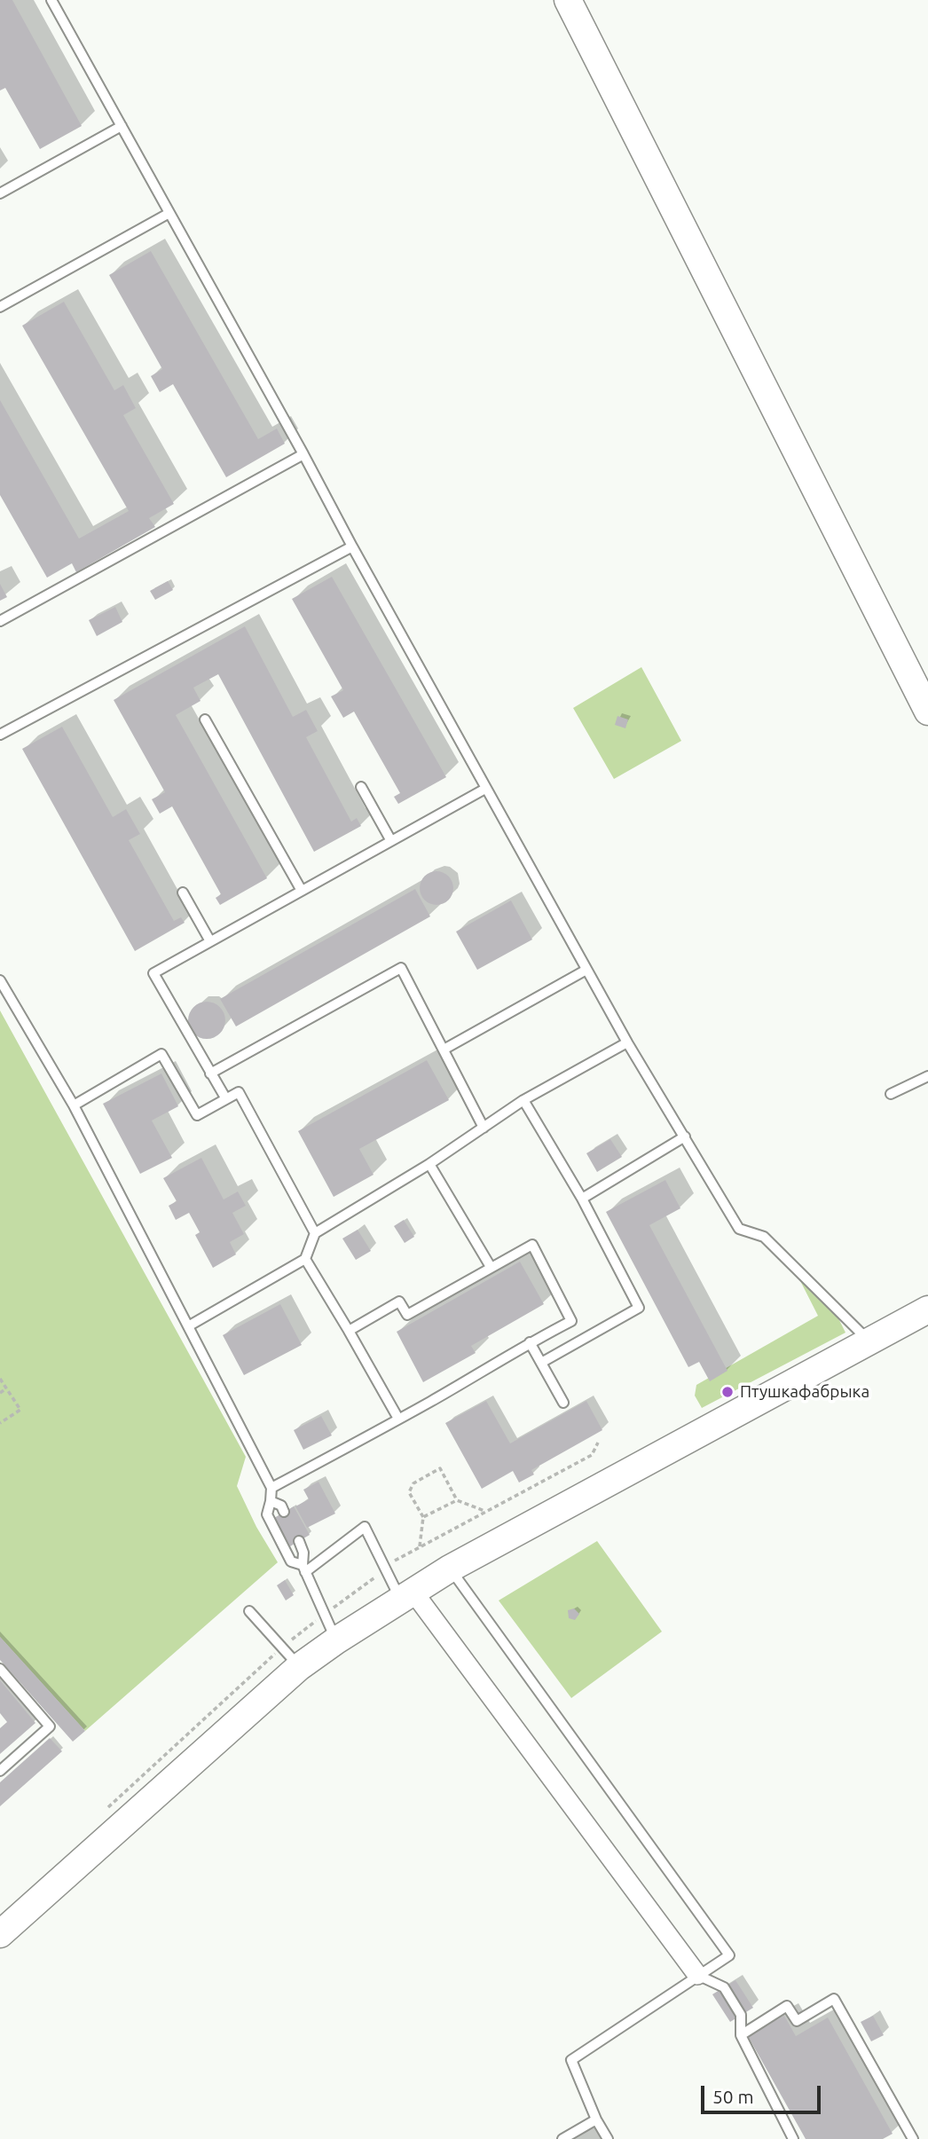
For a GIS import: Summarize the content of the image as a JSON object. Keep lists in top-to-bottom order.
{
  "places": ["Птушкафабрыка"],
  "scale_bar": "50 m"
}
